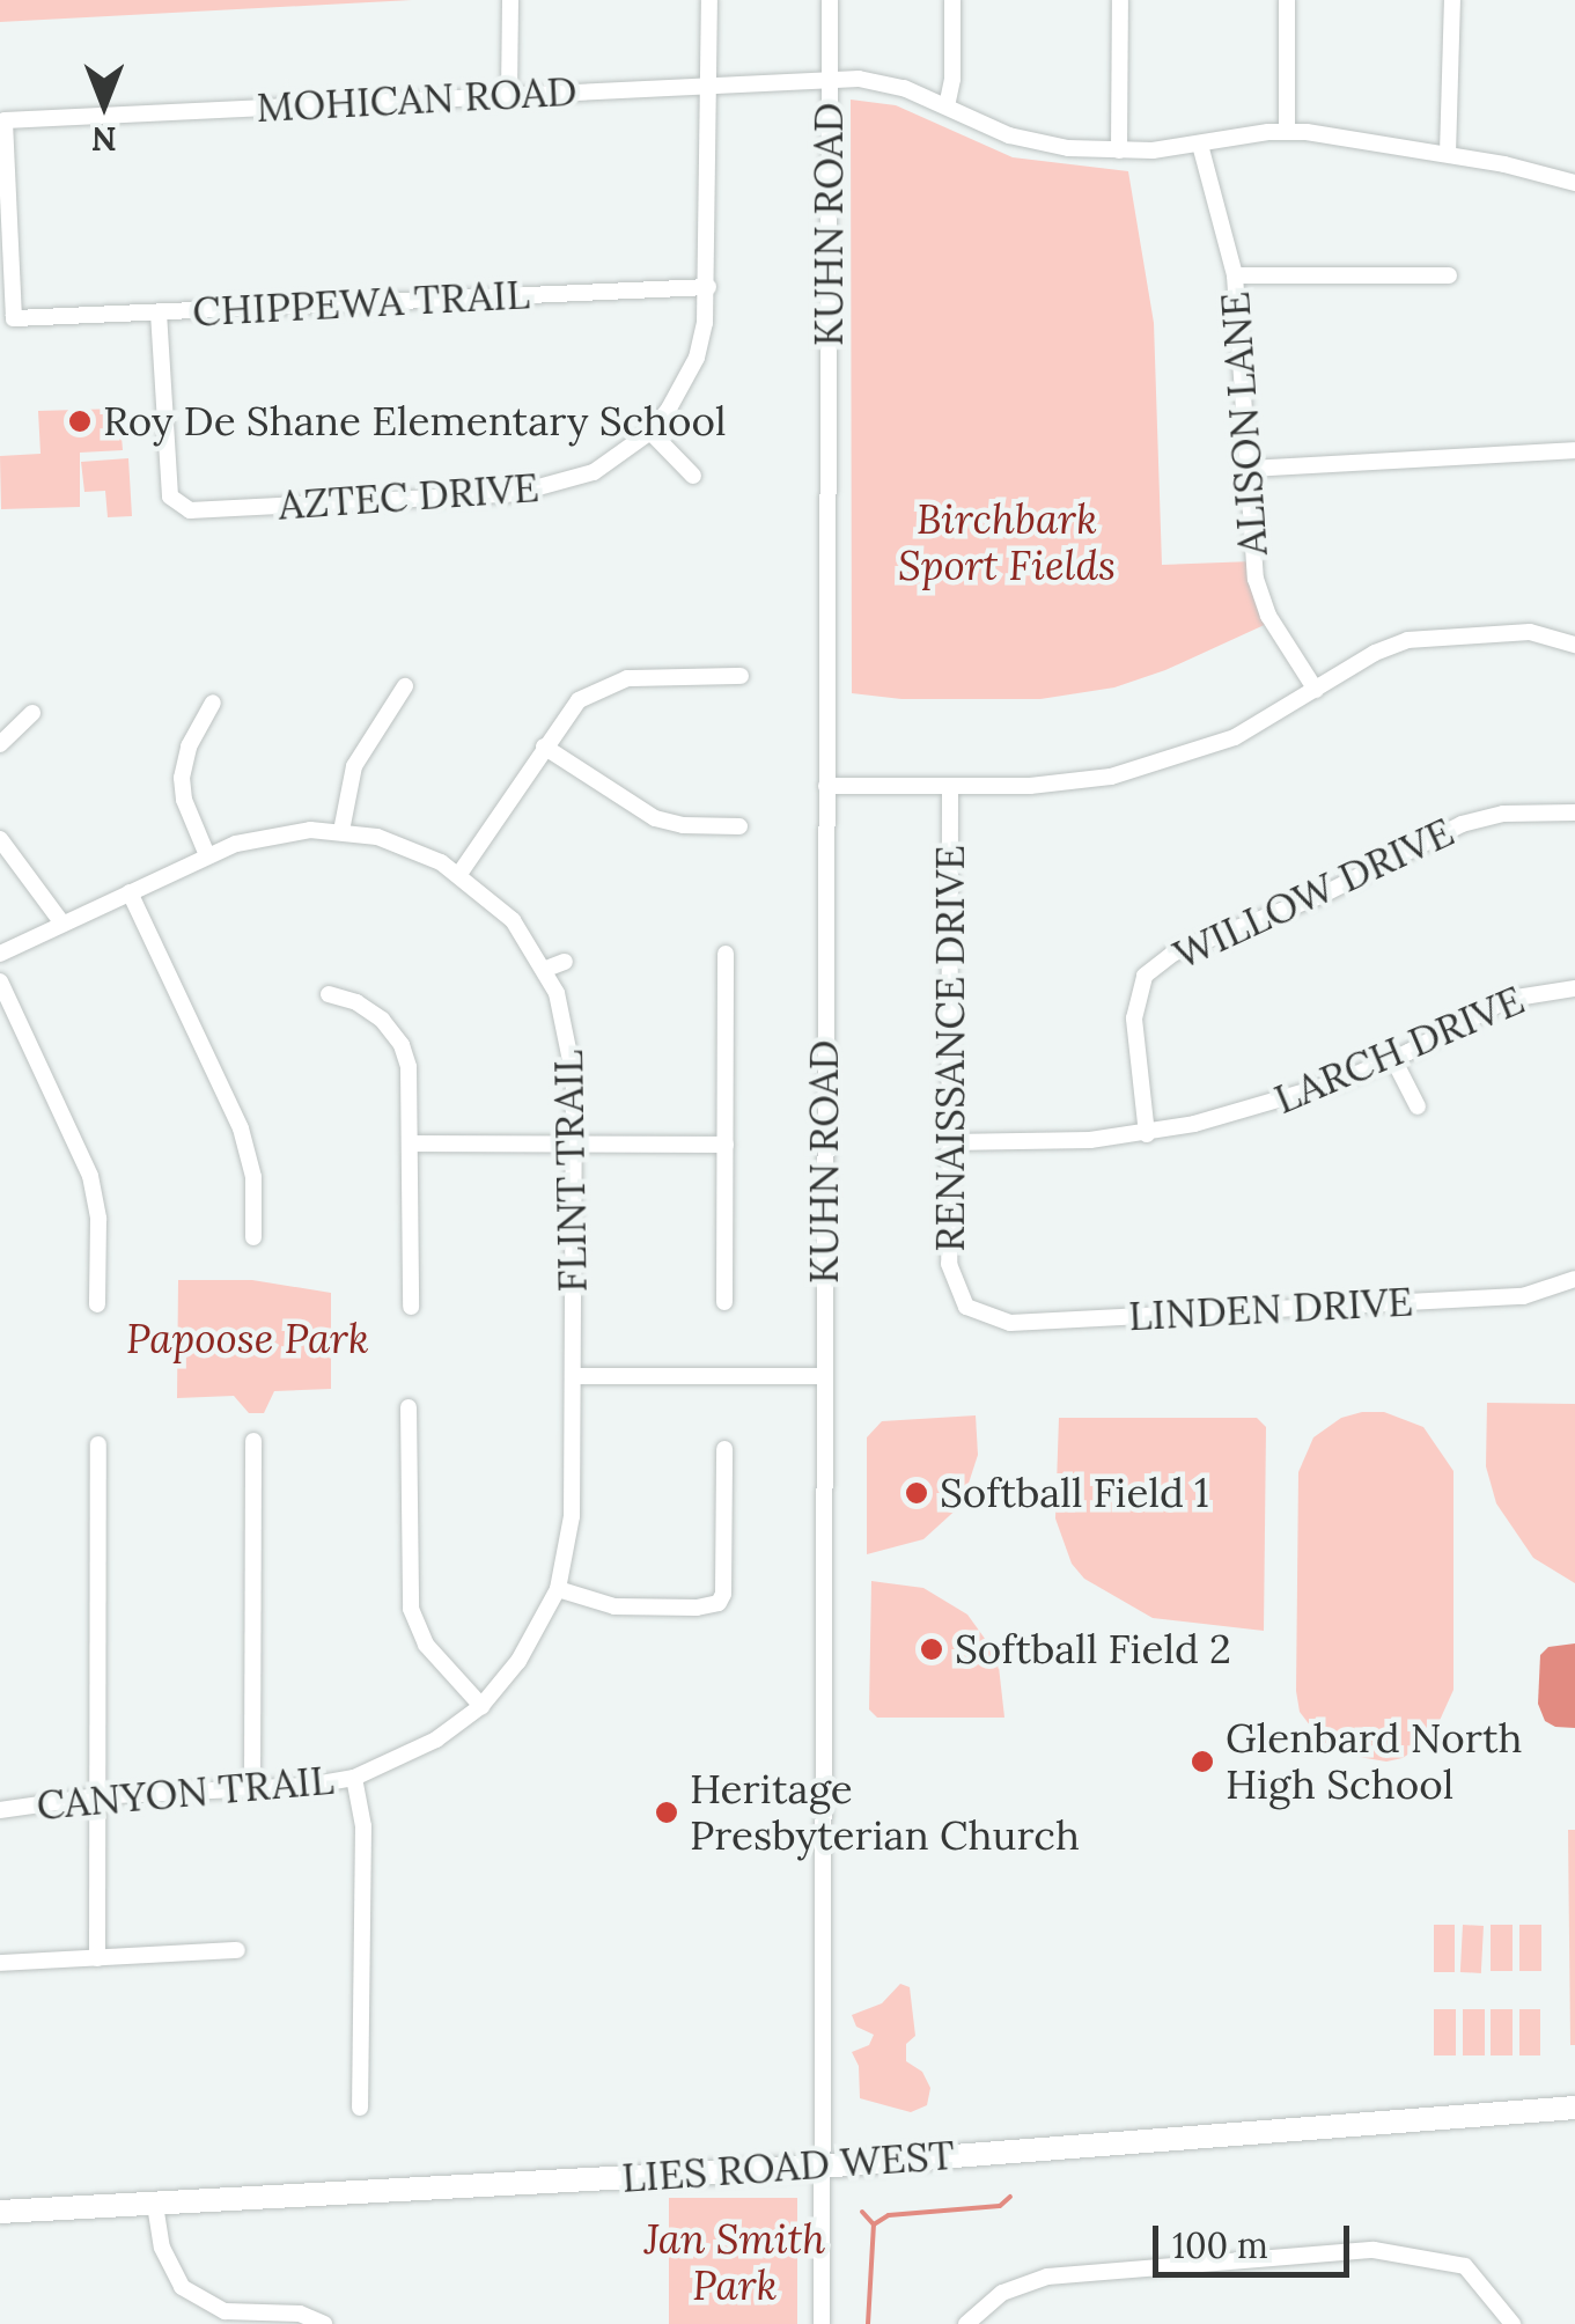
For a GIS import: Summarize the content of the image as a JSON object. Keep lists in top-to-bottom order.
{
  "streets": {
    "street": [
      "MOHICAN ROAD",
      "KUHN ROAD",
      "CHIPPEWA TRAIL",
      "ALISON LANE",
      "AZTEC DRIVE",
      "WILLOW DRIVE",
      "RENAISSANCE DRIVE",
      "LARCH DRIVE",
      "FLINT TRAIL",
      "LINDEN DRIVE",
      "CANYON TRAIL",
      "LIES ROAD WEST"
    ]
  },
  "crossings": [
    ["MOHICAN ROAD", "KUHN ROAD"],
    ["MOHICAN ROAD", "CHIPPEWA TRAIL"],
    ["MOHICAN ROAD", "ALISON LANE"],
    ["MOHICAN ROAD", "AZTEC DRIVE"],
    ["KUHN ROAD", "LIES ROAD WEST"],
    ["CHIPPEWA TRAIL", "AZTEC DRIVE"],
    ["WILLOW DRIVE", "LARCH DRIVE"],
    ["RENAISSANCE DRIVE", "LARCH DRIVE"],
    ["RENAISSANCE DRIVE", "LINDEN DRIVE"],
    ["FLINT TRAIL", "CANYON TRAIL"]
  ],
  "parks": ["Birchbark Sport Fields", "Papoose Park", "Jan Smith Park"],
  "places": [
    "Roy De Shane Elementary School",
    "Softball Field 1",
    "Softball Field 2",
    "Glenbard North High School",
    "Heritage Presbyterian Church"
  ],
  "scale_bar": "100 m",
  "north": "bottom"
}
